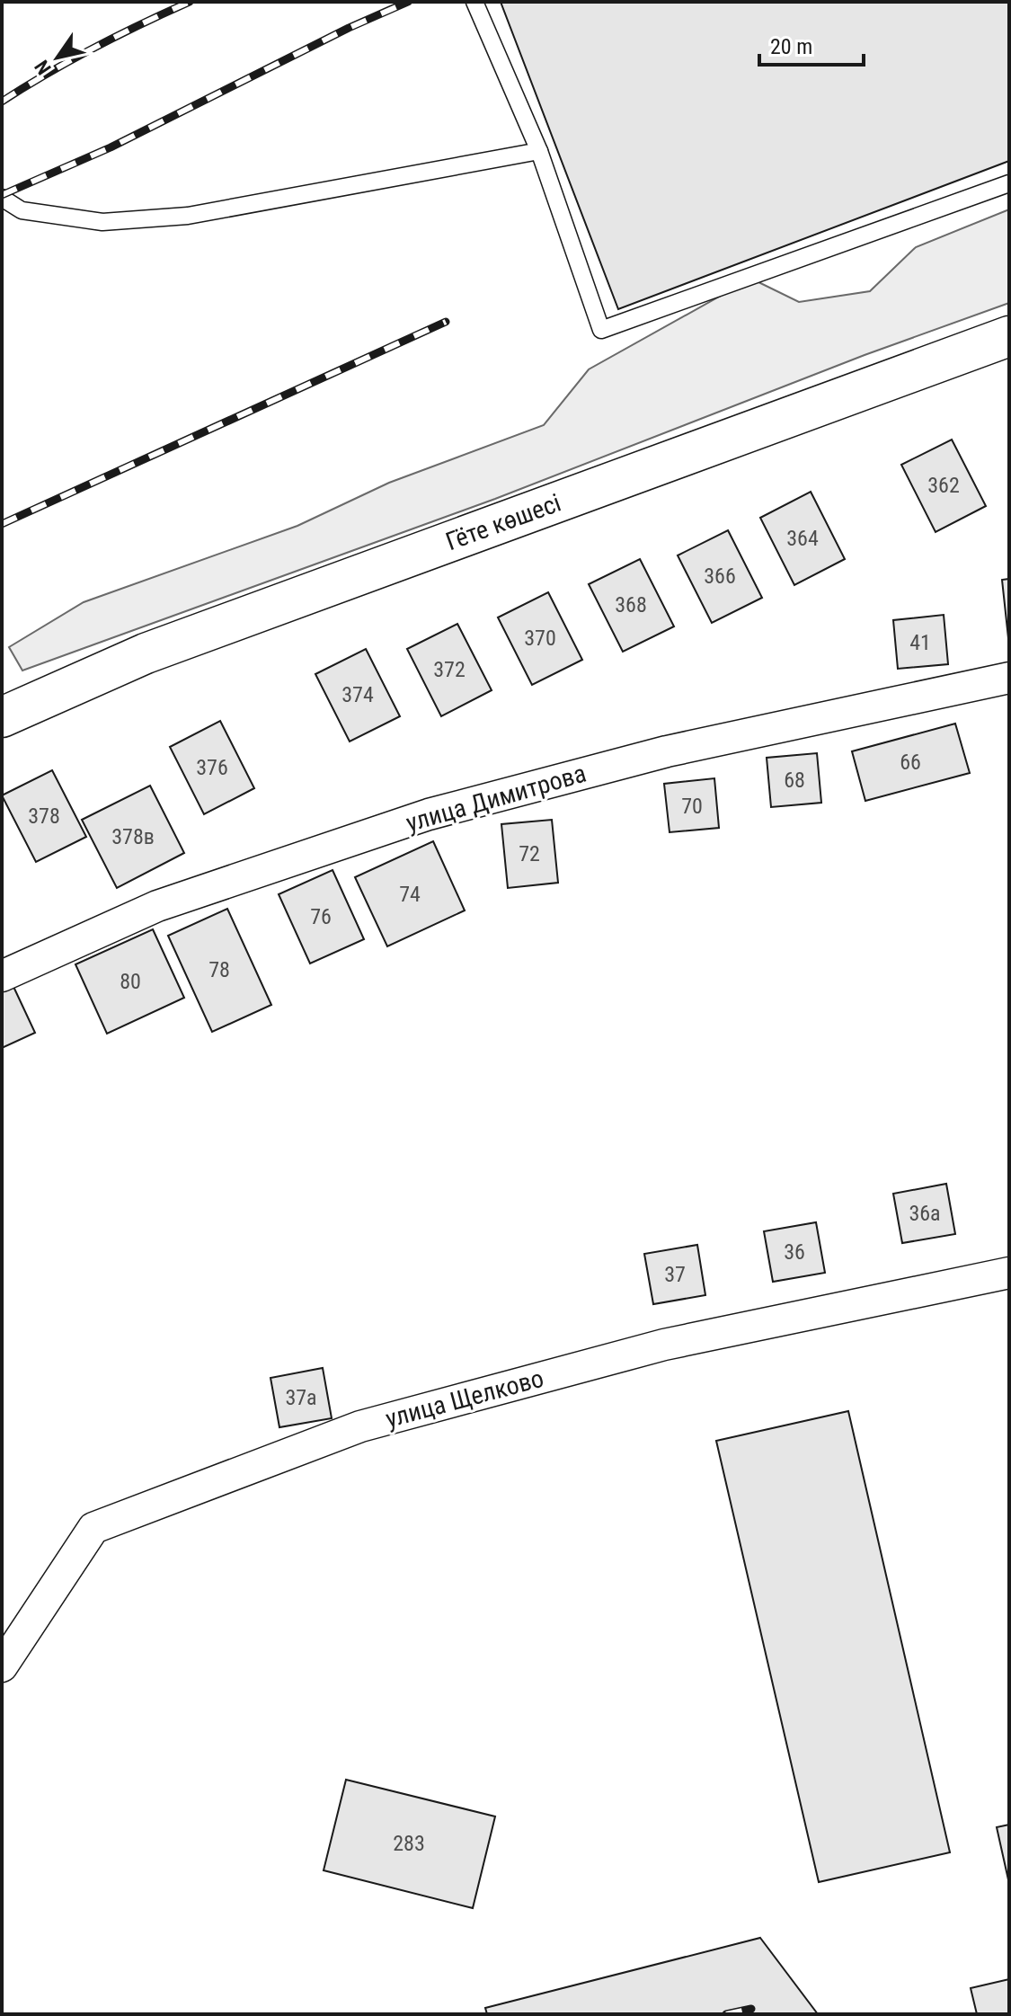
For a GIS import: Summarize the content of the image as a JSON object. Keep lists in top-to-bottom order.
{
  "streets": {
    "main road": ["Гёте көшесі"],
    "street": ["улица Димитрова", "улица Щелково"]
  },
  "house_numbers": [
    "362",
    "364",
    "366",
    "368",
    "370",
    "41",
    "372",
    "374",
    "66",
    "376",
    "68",
    "70",
    "378",
    "378в",
    "72",
    "74",
    "76",
    "78",
    "80",
    "36а",
    "36",
    "37",
    "37а",
    "283"
  ],
  "scale_bar": "20 m",
  "north": "bottom left"
}
